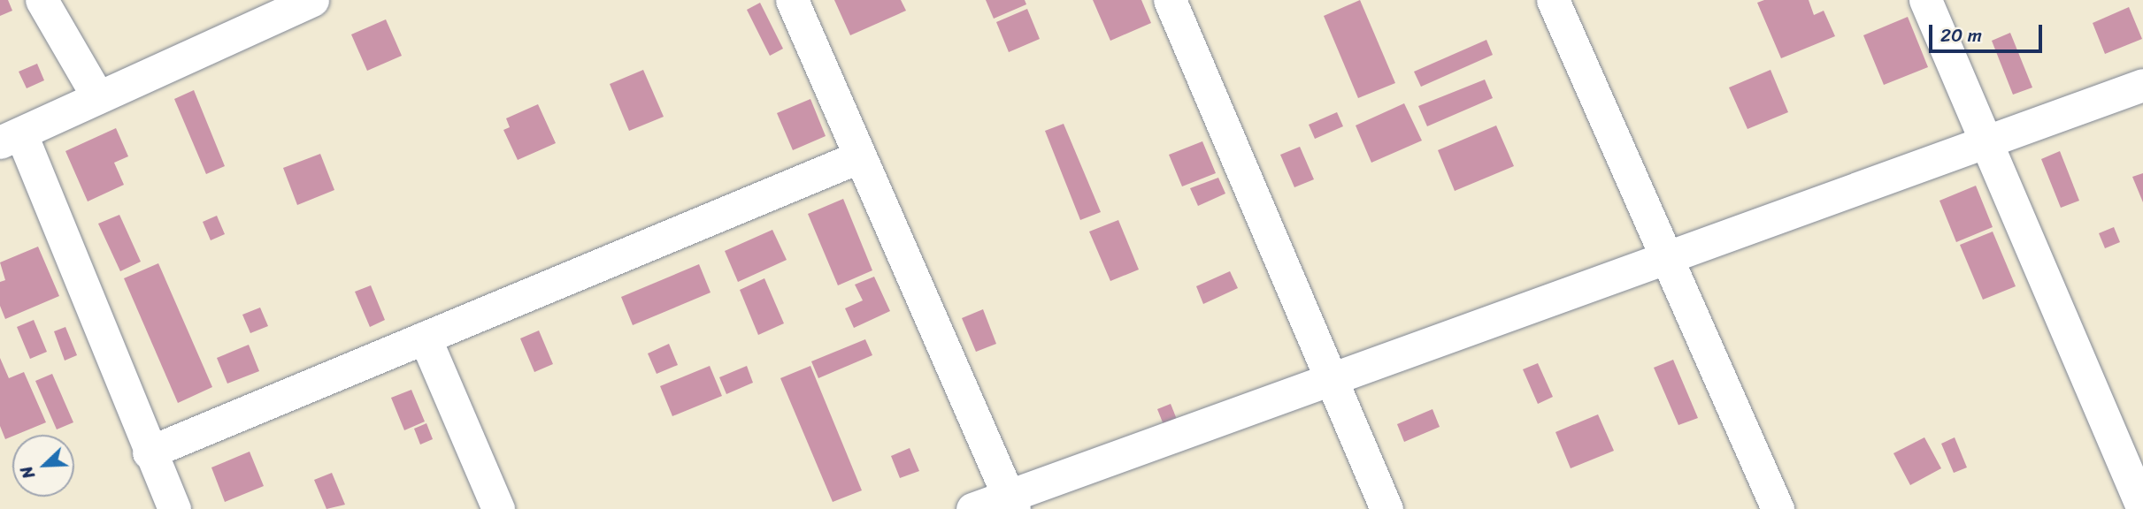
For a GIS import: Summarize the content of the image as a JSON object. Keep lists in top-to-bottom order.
{
  "scale_bar": "20 m",
  "north": "bottom left"
}
